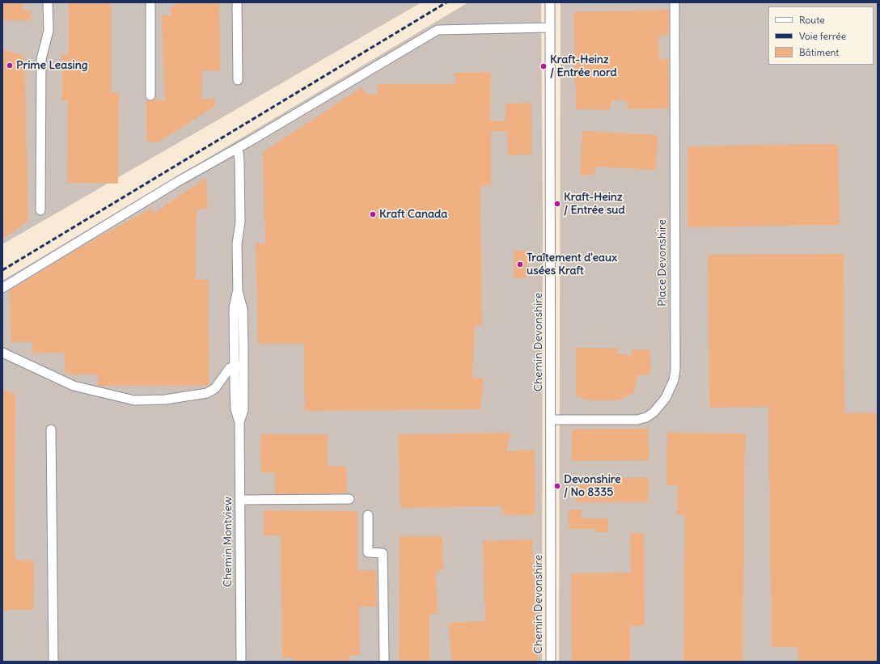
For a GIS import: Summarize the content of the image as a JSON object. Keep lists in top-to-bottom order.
{
  "streets": {
    "street": ["Place Devonshire", "Chemin Devonshire", "Chemin Montview"]
  },
  "crossings": [
    ["Place Devonshire", "Chemin Devonshire"]
  ],
  "places": [
    "Prime Leasing",
    "Kraft-Heinz / Entrée nord",
    "Kraft-Heinz / Entrée sud",
    "Kraft Canada",
    "Traîtement d'eaux usées Kraft",
    "Devonshire / No 8335"
  ],
  "legend": ["Route", "Voie ferrée", "Bâtiment"]
}
